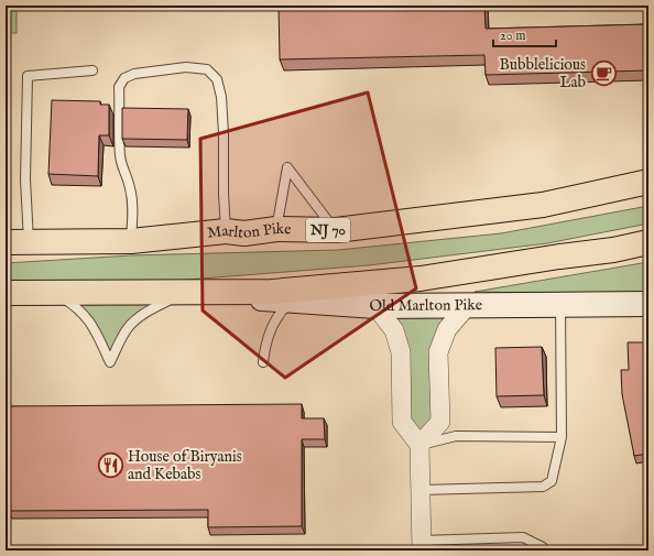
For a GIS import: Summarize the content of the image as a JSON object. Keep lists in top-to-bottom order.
{
  "streets": {
    "highway": ["NJ 70", "Marlton Pike"],
    "street": ["Old Marlton Pike"]
  },
  "places": {
    "cafe": ["Bubblelicious Lab"],
    "restaurant": ["House of Biryanis and Kebabs"]
  },
  "scale_bar": "20 m"
}
